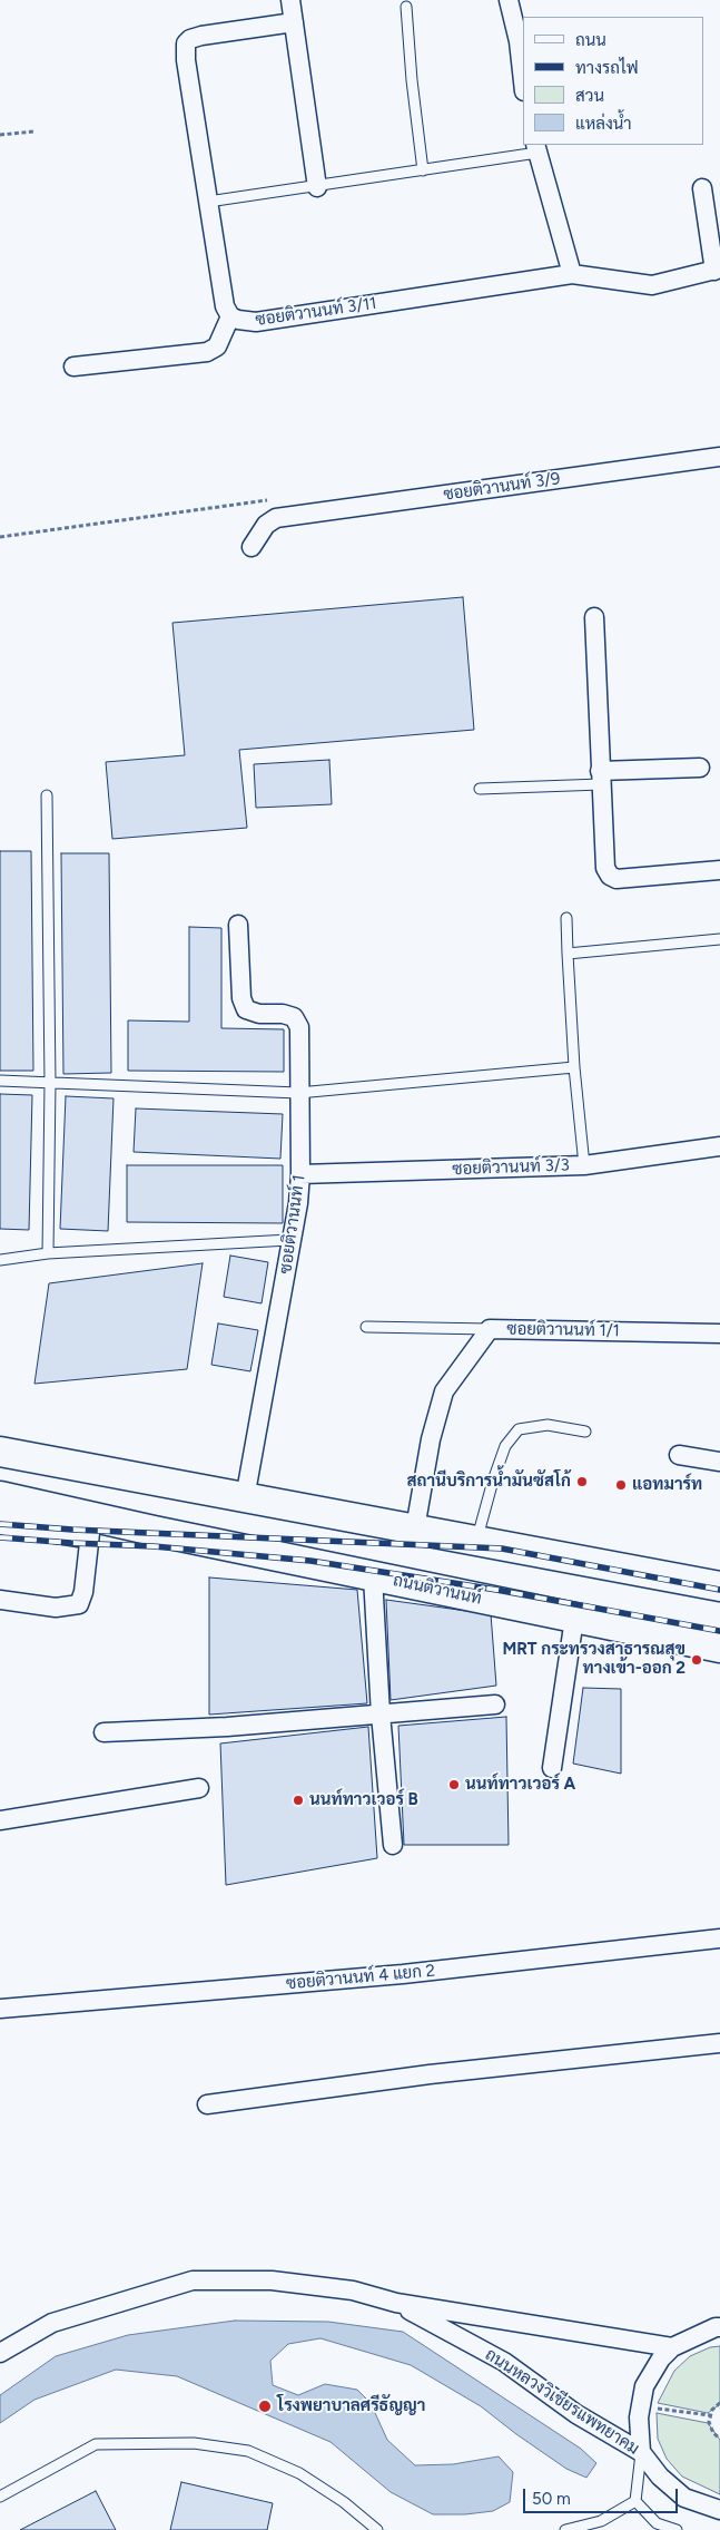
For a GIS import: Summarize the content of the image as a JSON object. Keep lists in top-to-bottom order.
{
  "streets": {
    "main road": ["ถนนติวานนท์"],
    "street": [
      "ซอยติวานนท์ 3/11",
      "ซอยติวานนท์ 3/9",
      "ซอยติวานนท์ 3/3",
      "ซอยติวานนท์ 1",
      "ซอยติวานนท์ 1/1",
      "ซอยติวานนท์ 4 แยก 2",
      "ถนนหลวงวิเชียรแพทยาคม"
    ]
  },
  "crossings": [
    ["ซอยติวานนท์ 3/3", "ซอยติวานนท์ 1"]
  ],
  "places": [
    "สถานีบริการน้ำมันซัสโก้",
    "แอทมาร์ท",
    "MRT กระทรวงสาธารณสุข ทางเข้า-ออก 2",
    "นนท์ทาวเวอร์ A",
    "นนท์ทาวเวอร์ B",
    "โรงพยาบาลศรีธัญญา"
  ],
  "legend": [
    "ถนน",
    "ทางรถไฟ",
    "สวน",
    "แหล่งน้ำ"
  ],
  "scale_bar": "50 m"
}
